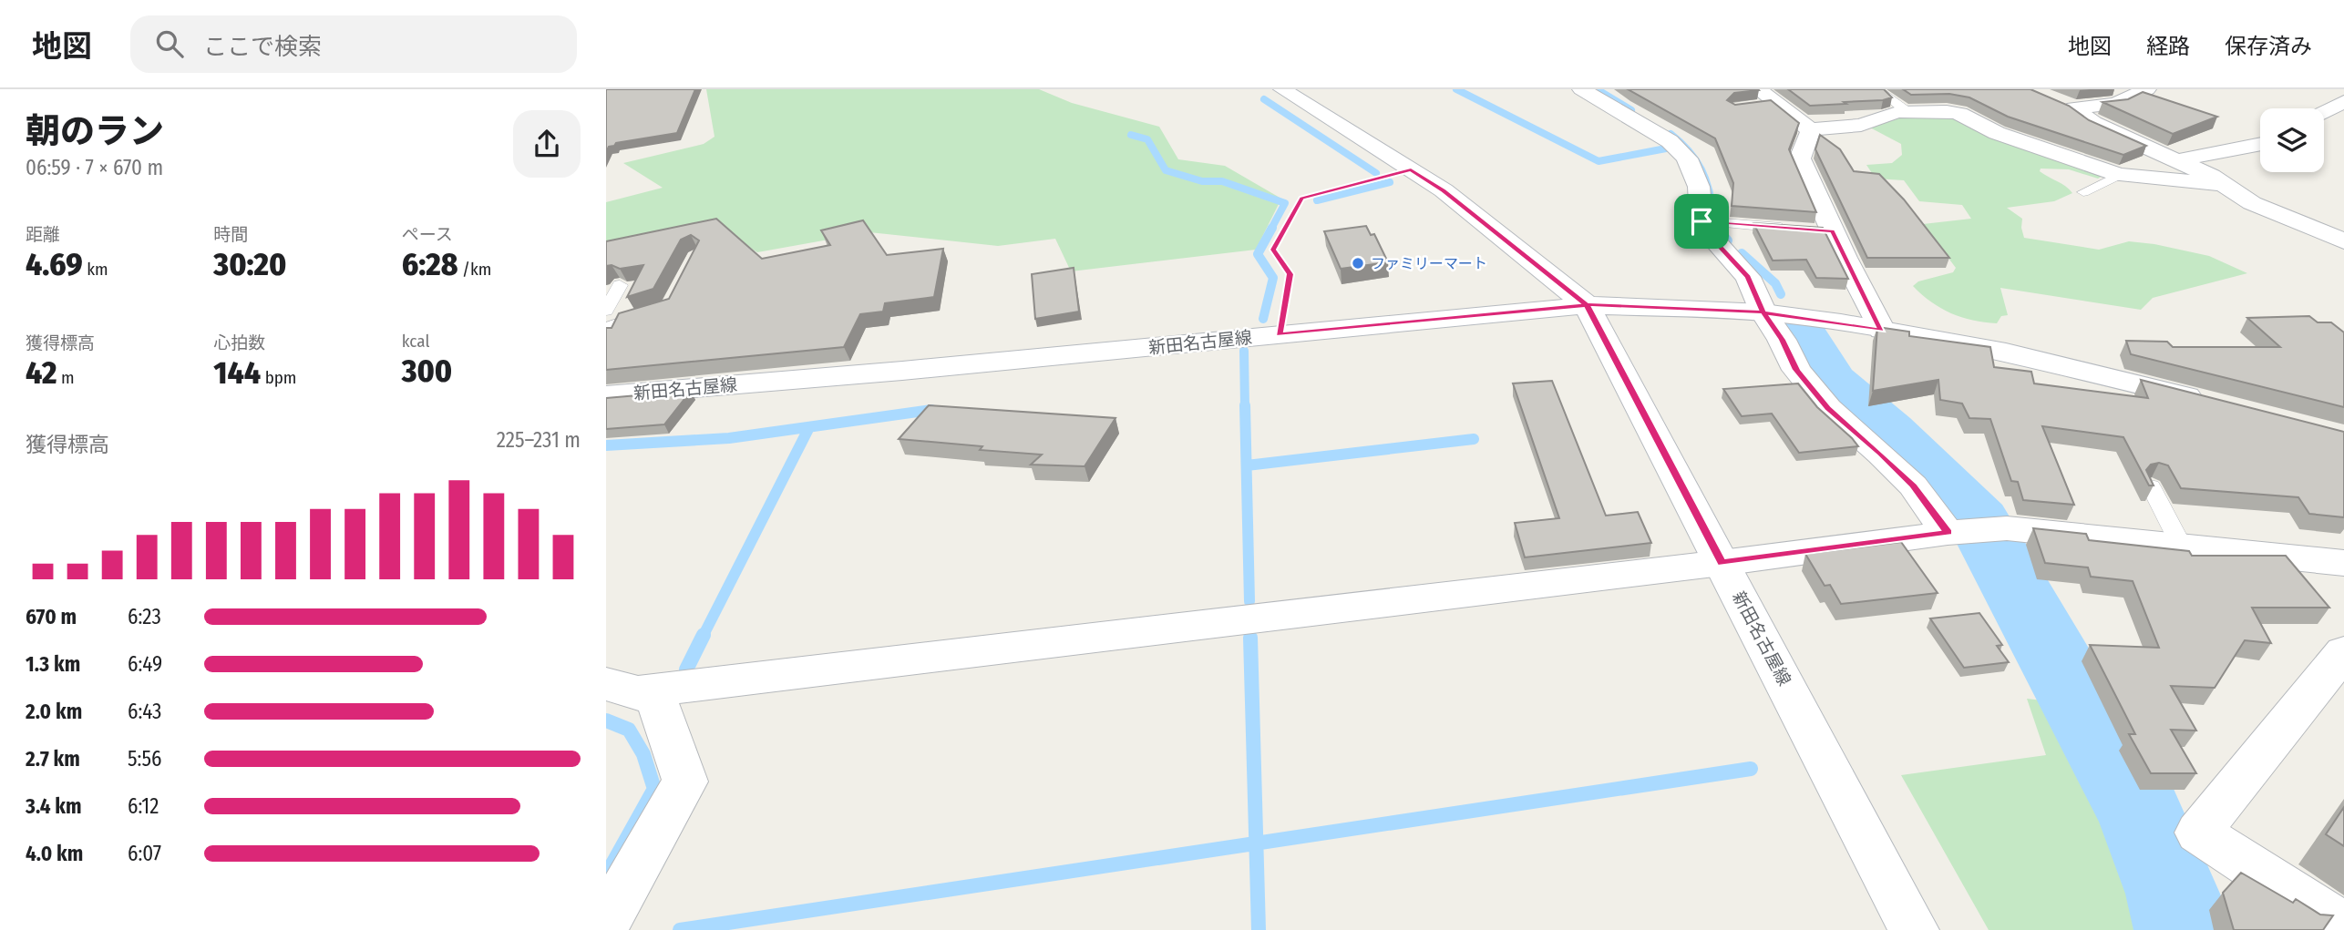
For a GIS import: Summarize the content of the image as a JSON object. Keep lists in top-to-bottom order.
{
  "streets": {
    "street": ["新田名古屋線"]
  },
  "places": ["ファミリーマート"],
  "page": {
    "header": "地図",
    "search": "ここで検索",
    "nav": ["地図", "経路", "保存済み"],
    "heading": ["朝のラン", "06:59 · 7 × 670 m"],
    "stats": [
      ["距離", "4.69 km"],
      ["時間", "30:20"],
      ["ペース", "6:28 /km"],
      ["獲得標高", "42 m"],
      ["心拍数", "144 bpm"],
      ["kcal", "300"]
    ],
    "chart": ["獲得標高", "225–231 m"],
    "list": [
      {
        "name": "670 m",
        "note": "6:23"
      },
      {
        "name": "1.3 km",
        "note": "6:49"
      },
      {
        "name": "2.0 km",
        "note": "6:43"
      },
      {
        "name": "2.7 km",
        "note": "5:56"
      },
      {
        "name": "3.4 km",
        "note": "6:12"
      },
      {
        "name": "4.0 km",
        "note": "6:07"
      }
    ]
  }
}
